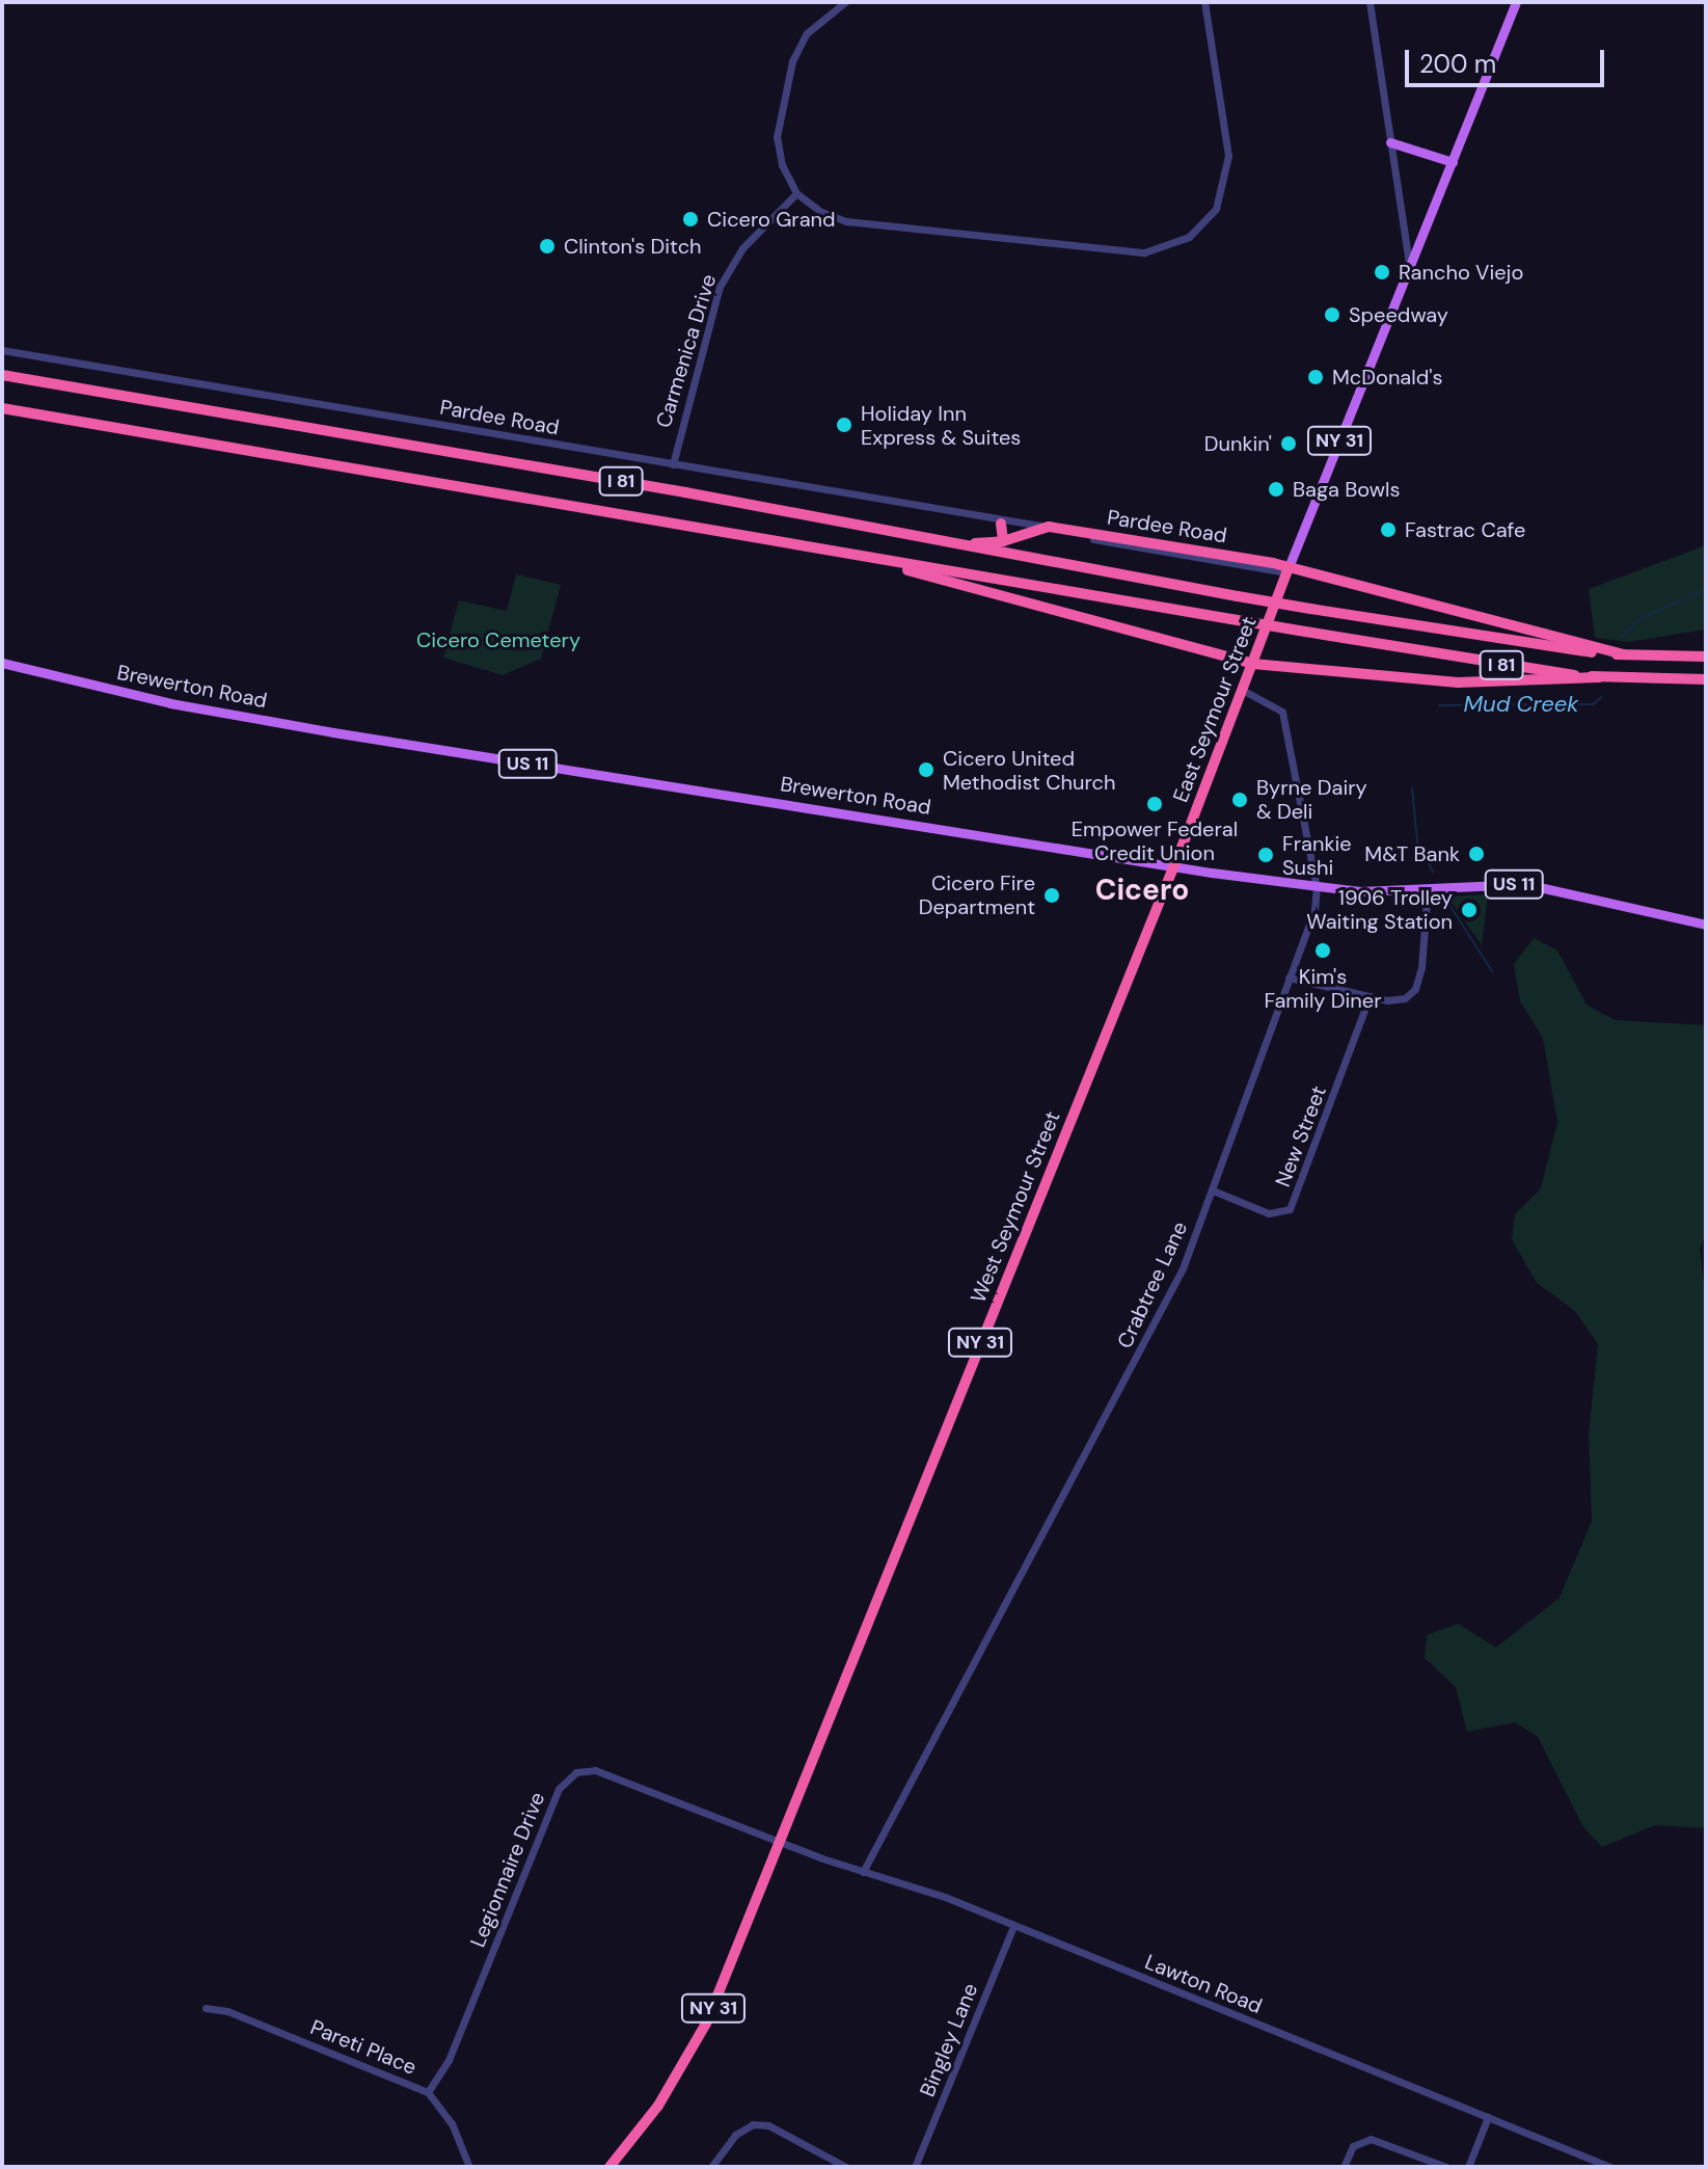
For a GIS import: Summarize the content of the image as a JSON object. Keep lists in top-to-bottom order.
{
  "streets": {
    "highway": [
      "Pardee Road",
      "NY 31",
      "I 81",
      "East Seymour Street",
      "West Seymour Street"
    ],
    "main road": ["Brewerton Road", "US 11"],
    "street": [
      "Carmenica Drive",
      "New Street",
      "Crabtree Lane",
      "Legionnaire Drive",
      "Lawton Road",
      "Bingley Lane",
      "Pareti Place"
    ]
  },
  "crossings": [
    ["Carmenica Drive", "Pardee Road"],
    ["Pardee Road", "NY 31"],
    ["Pardee Road", "East Seymour Street"],
    ["NY 31", "East Seymour Street"],
    ["NY 31", "West Seymour Street"],
    ["NY 31", "Legionnaire Drive"],
    ["NY 31", "Lawton Road"],
    ["Brewerton Road", "East Seymour Street"],
    ["Brewerton Road", "West Seymour Street"],
    ["Brewerton Road", "Crabtree Lane"],
    ["East Seymour Street", "West Seymour Street"],
    ["East Seymour Street", "Crabtree Lane"],
    ["New Street", "Crabtree Lane"],
    ["West Seymour Street", "Legionnaire Drive"],
    ["West Seymour Street", "Lawton Road"],
    ["Crabtree Lane", "Lawton Road"],
    ["Legionnaire Drive", "Lawton Road"],
    ["Legionnaire Drive", "Pareti Place"],
    ["Lawton Road", "Bingley Lane"]
  ],
  "districts": ["Cicero"],
  "water": ["Mud Creek"],
  "parks": ["Cicero Cemetery"],
  "places": [
    "Cicero Grand",
    "Clinton's Ditch",
    "Rancho Viejo",
    "Speedway",
    "McDonald's",
    "Holiday Inn Express & Suites",
    "Dunkin'",
    "Baga Bowls",
    "Fastrac Cafe",
    "Cicero United Methodist Church",
    "Byrne Dairy & Deli",
    "Empower Federal Credit Union",
    "M&T Bank",
    "Frankie Sushi",
    "Cicero Fire Department",
    "1906 Trolley Waiting Station",
    "Kim's Family Diner"
  ],
  "scale_bar": "200 m"
}
